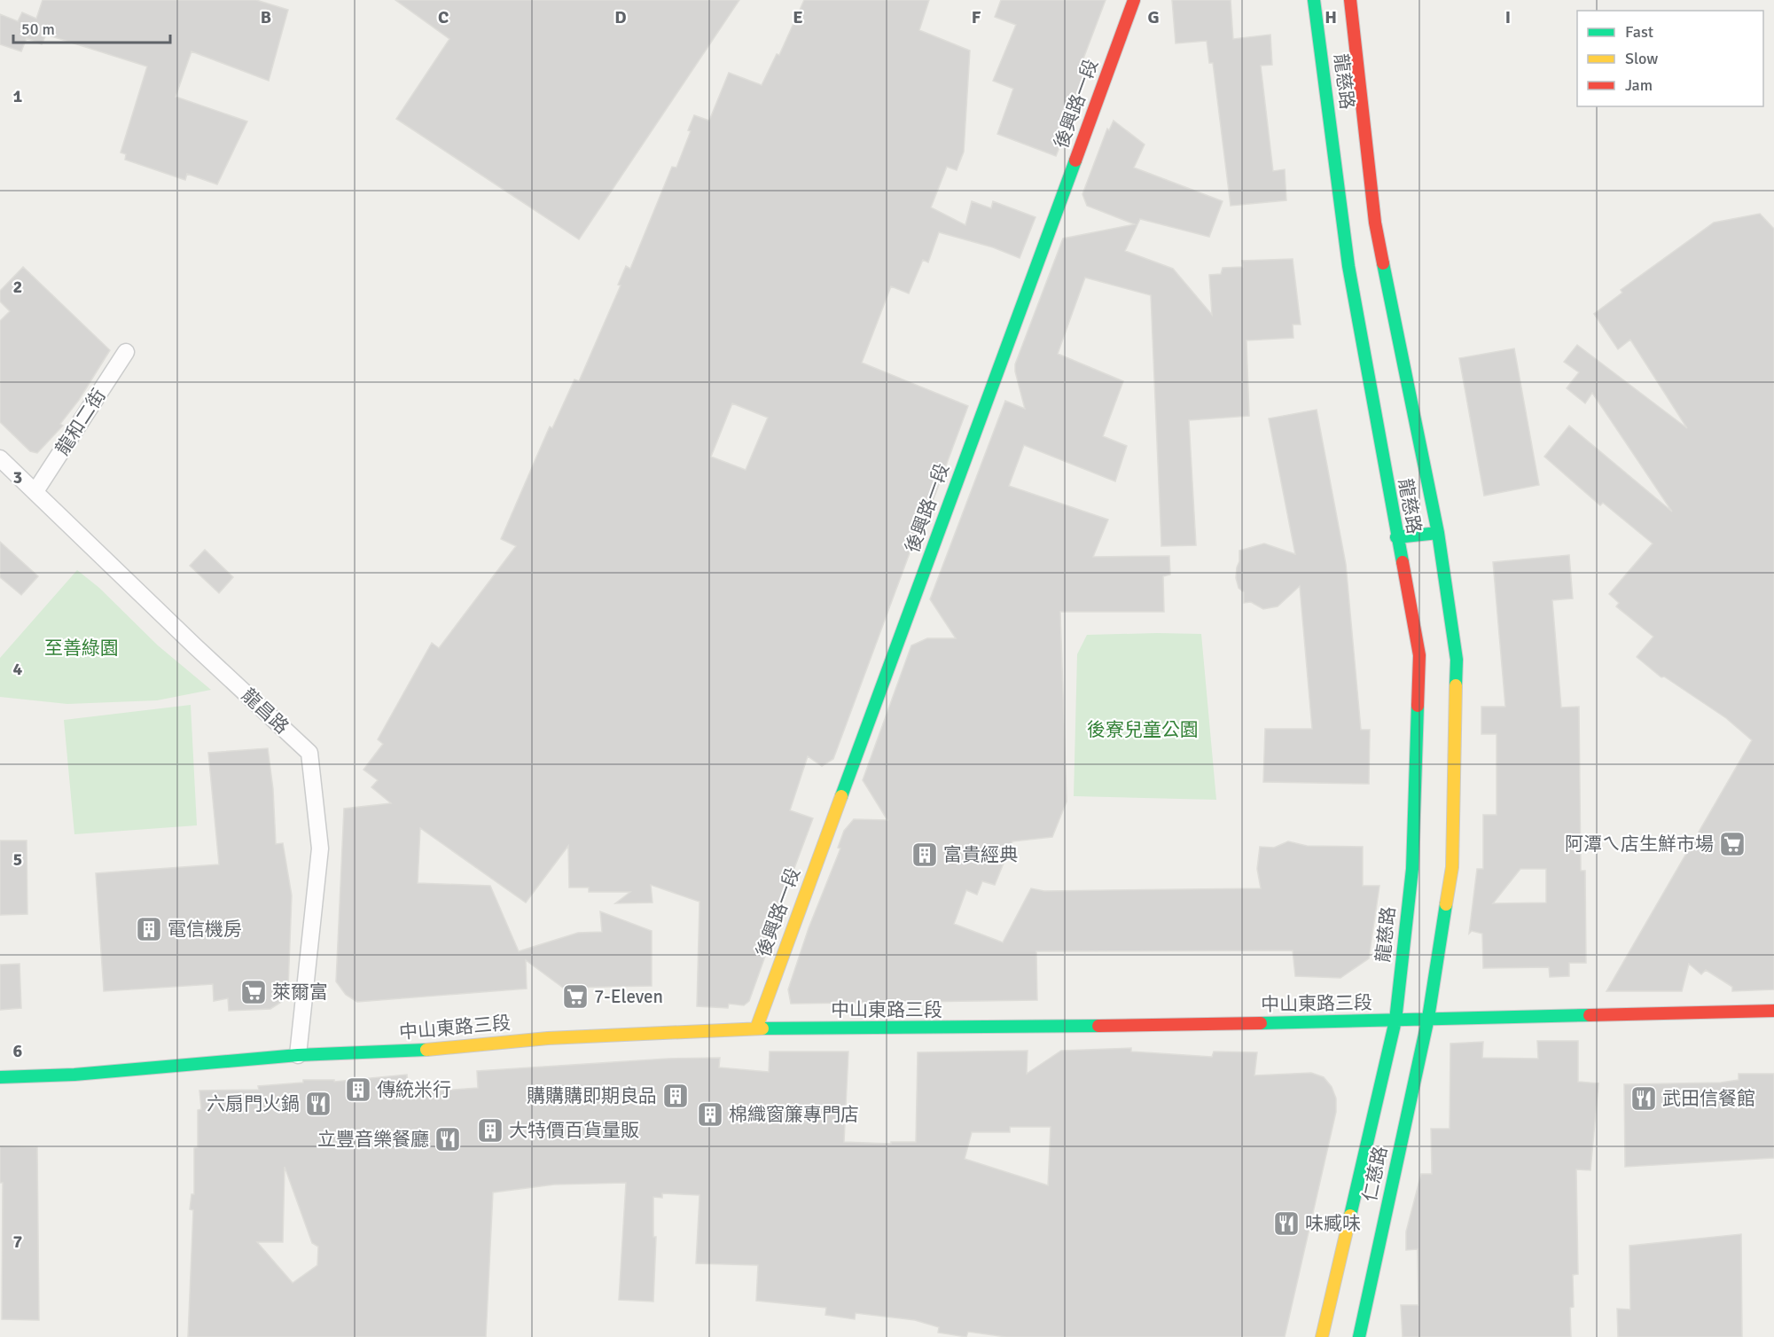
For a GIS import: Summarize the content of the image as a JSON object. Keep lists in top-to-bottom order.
{
  "streets": {
    "street": [
      "龍慈路",
      "後興路一段",
      "龍和二街",
      "龍昌路",
      "中山東路三段",
      "仁慈路"
    ]
  },
  "crossings": [
    ["龍慈路", "中山東路三段"],
    ["龍慈路", "仁慈路"],
    ["後興路一段", "中山東路三段"],
    ["龍和二街", "龍昌路"],
    ["龍昌路", "中山東路三段"],
    ["中山東路三段", "仁慈路"]
  ],
  "parks": ["至善綠園", "後寮兒童公園"],
  "places": {
    "supermarket": ["阿潭ㄟ店生鮮市場", "萊爾富", "7-Eleven"],
    "building": [
      "富貴經典",
      "電信機房",
      "傳統米行",
      "購購購即期良品",
      "棉織窗簾專門店",
      "大特價百貨量販"
    ],
    "restaurant": [
      "武田信餐館",
      "六扇門火鍋",
      "立豐音樂餐廳",
      "味臧味"
    ]
  },
  "legend": ["Fast", "Slow", "Jam"],
  "scale_bar": "50 m",
  "grid": {
    "columns": [
      "B",
      "C",
      "D",
      "E",
      "F",
      "G",
      "H",
      "I"
    ],
    "rows": [
      "1",
      "2",
      "3",
      "4",
      "5",
      "6",
      "7"
    ]
  }
}
